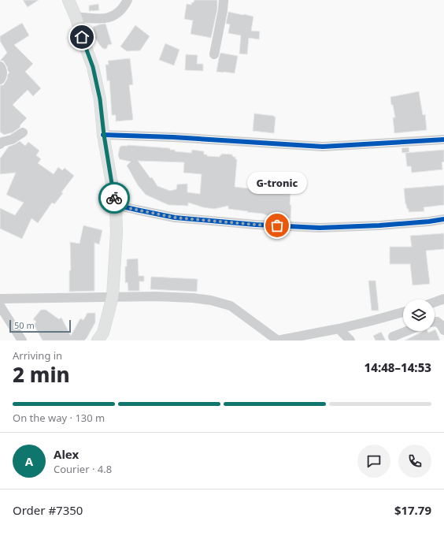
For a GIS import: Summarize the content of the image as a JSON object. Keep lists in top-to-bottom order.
{
  "places": ["G-tronic"],
  "scale_bar": "50 m",
  "page": {
    "bubble": "G-tronic",
    "scale": "50 m",
    "heading": ["2 min", "Arriving in", "14:48–14:53"],
    "panel": [
      "Alex",
      "Courier · 4.8",
      "Order #7350",
      "$17.79"
    ],
    "bar": "On the way · 130 m",
    "round": "A"
  }
}
